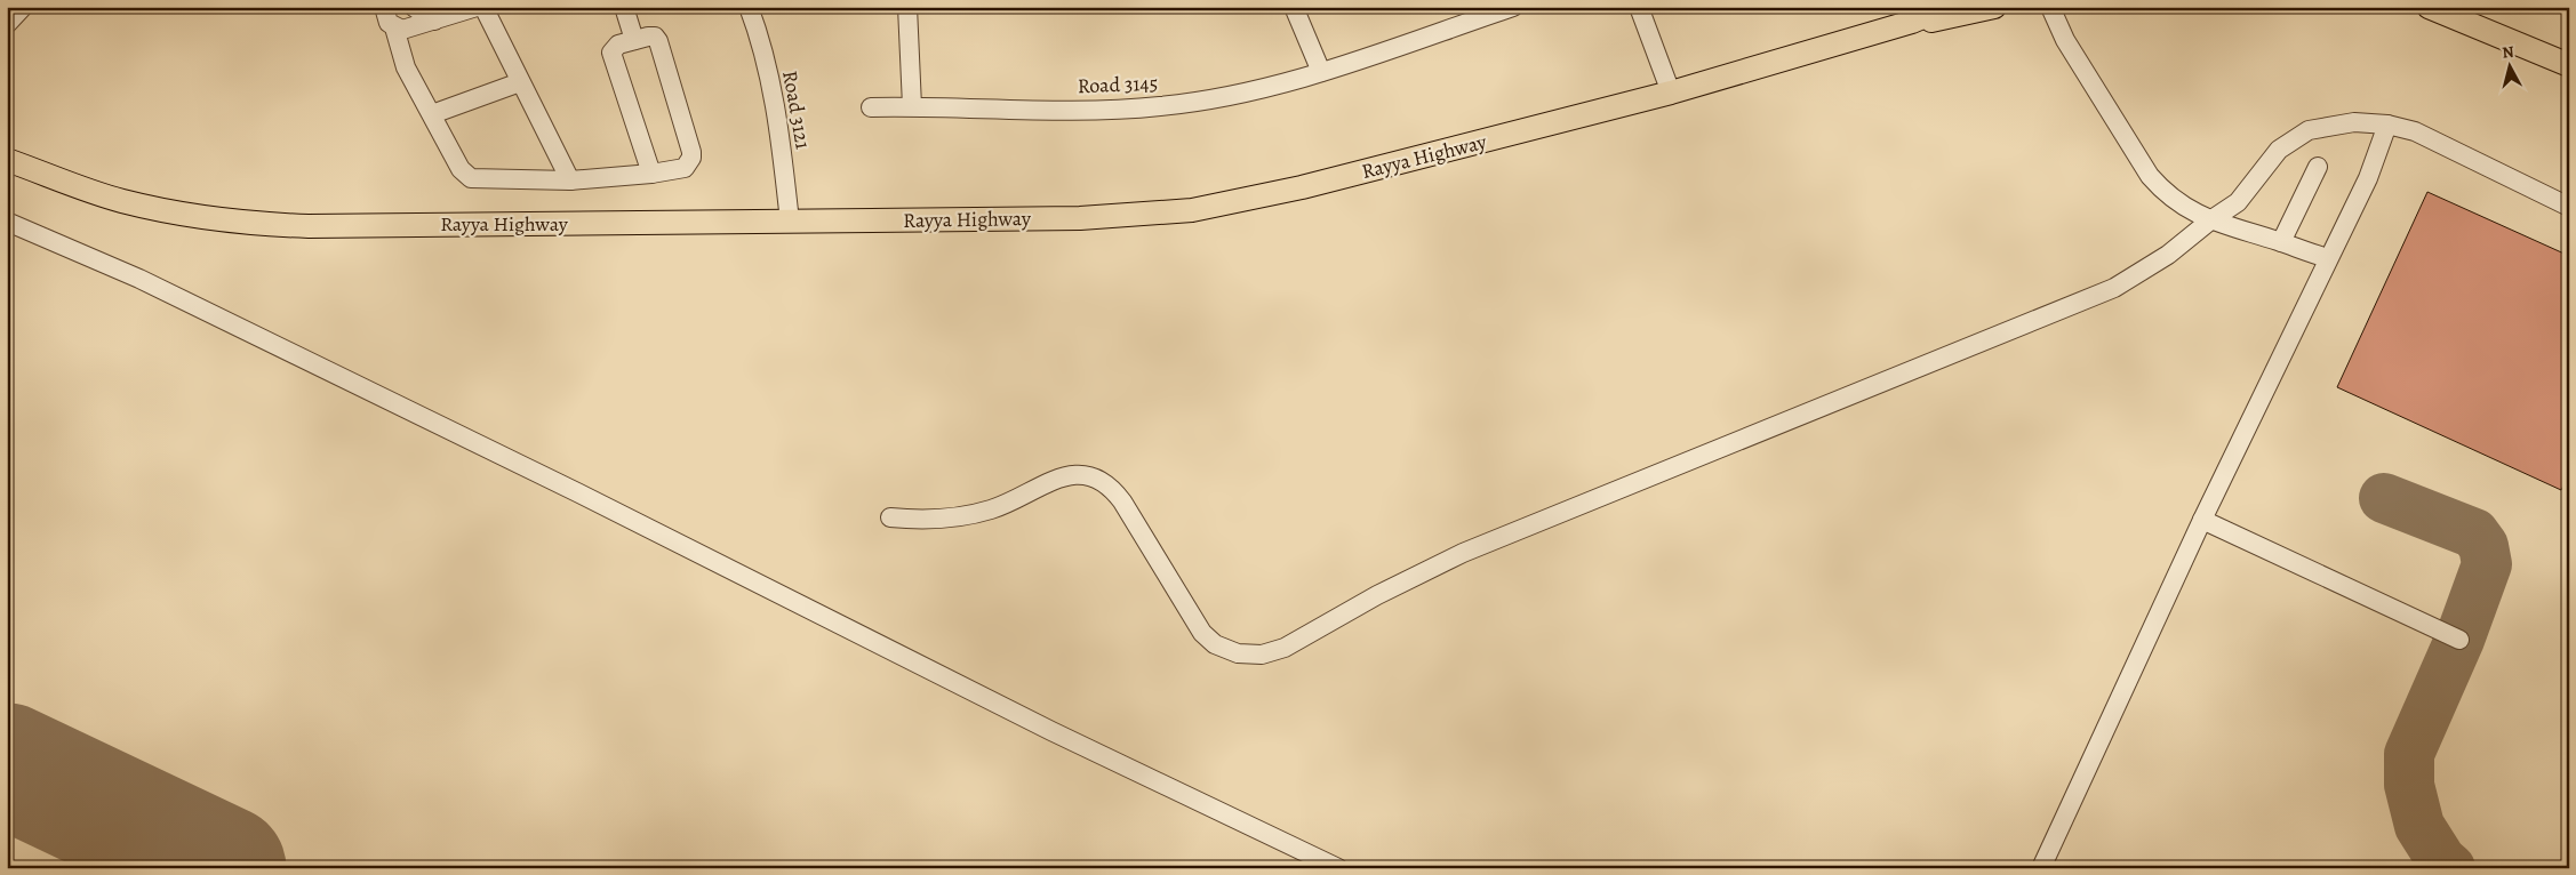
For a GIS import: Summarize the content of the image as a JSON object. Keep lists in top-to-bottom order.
{
  "streets": {
    "main road": ["Rayya Highway"],
    "street": ["Road 3145", "Road 3121"]
  },
  "crossings": [
    ["Road 3121", "Rayya Highway"]
  ],
  "north": "top"
}
